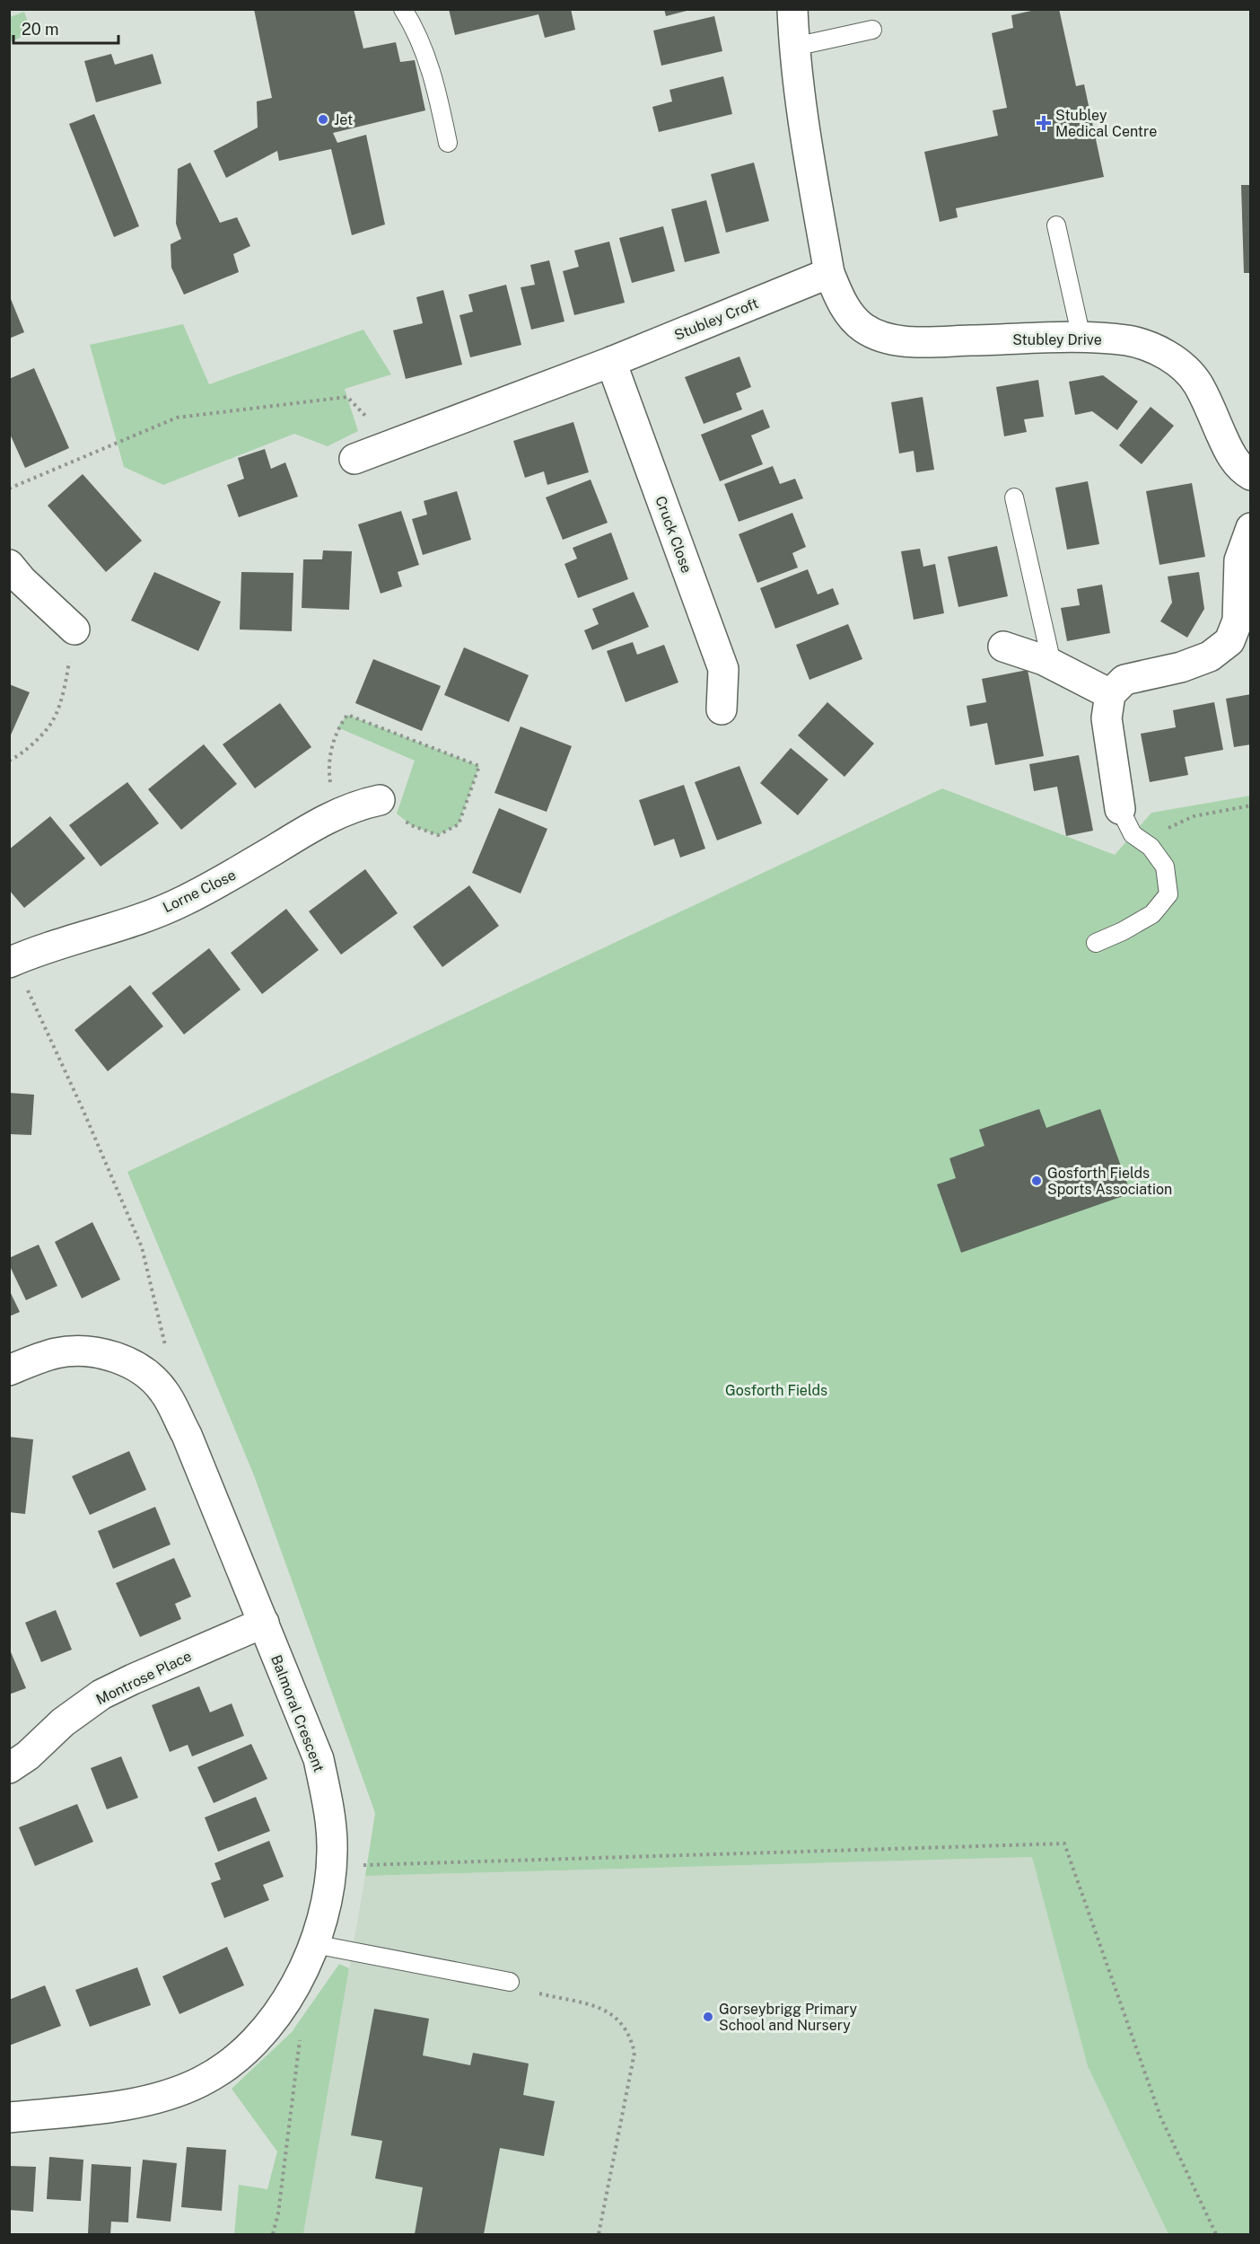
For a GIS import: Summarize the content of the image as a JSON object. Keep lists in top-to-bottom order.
{
  "streets": {
    "street": [
      "Stubley Croft",
      "Stubley Drive",
      "Cruck Close",
      "Lorne Close",
      "Montrose Place",
      "Balmoral Crescent"
    ]
  },
  "crossings": [
    ["Stubley Croft", "Stubley Drive"],
    ["Stubley Croft", "Cruck Close"],
    ["Montrose Place", "Balmoral Crescent"]
  ],
  "parks": ["Gosforth Fields"],
  "places": {
    "other": ["Jet", "Gosforth Fields Sports Association", "Gorseybrigg Primary School and Nursery"],
    "health": ["Stubley Medical Centre"]
  },
  "scale_bar": "20 m"
}
